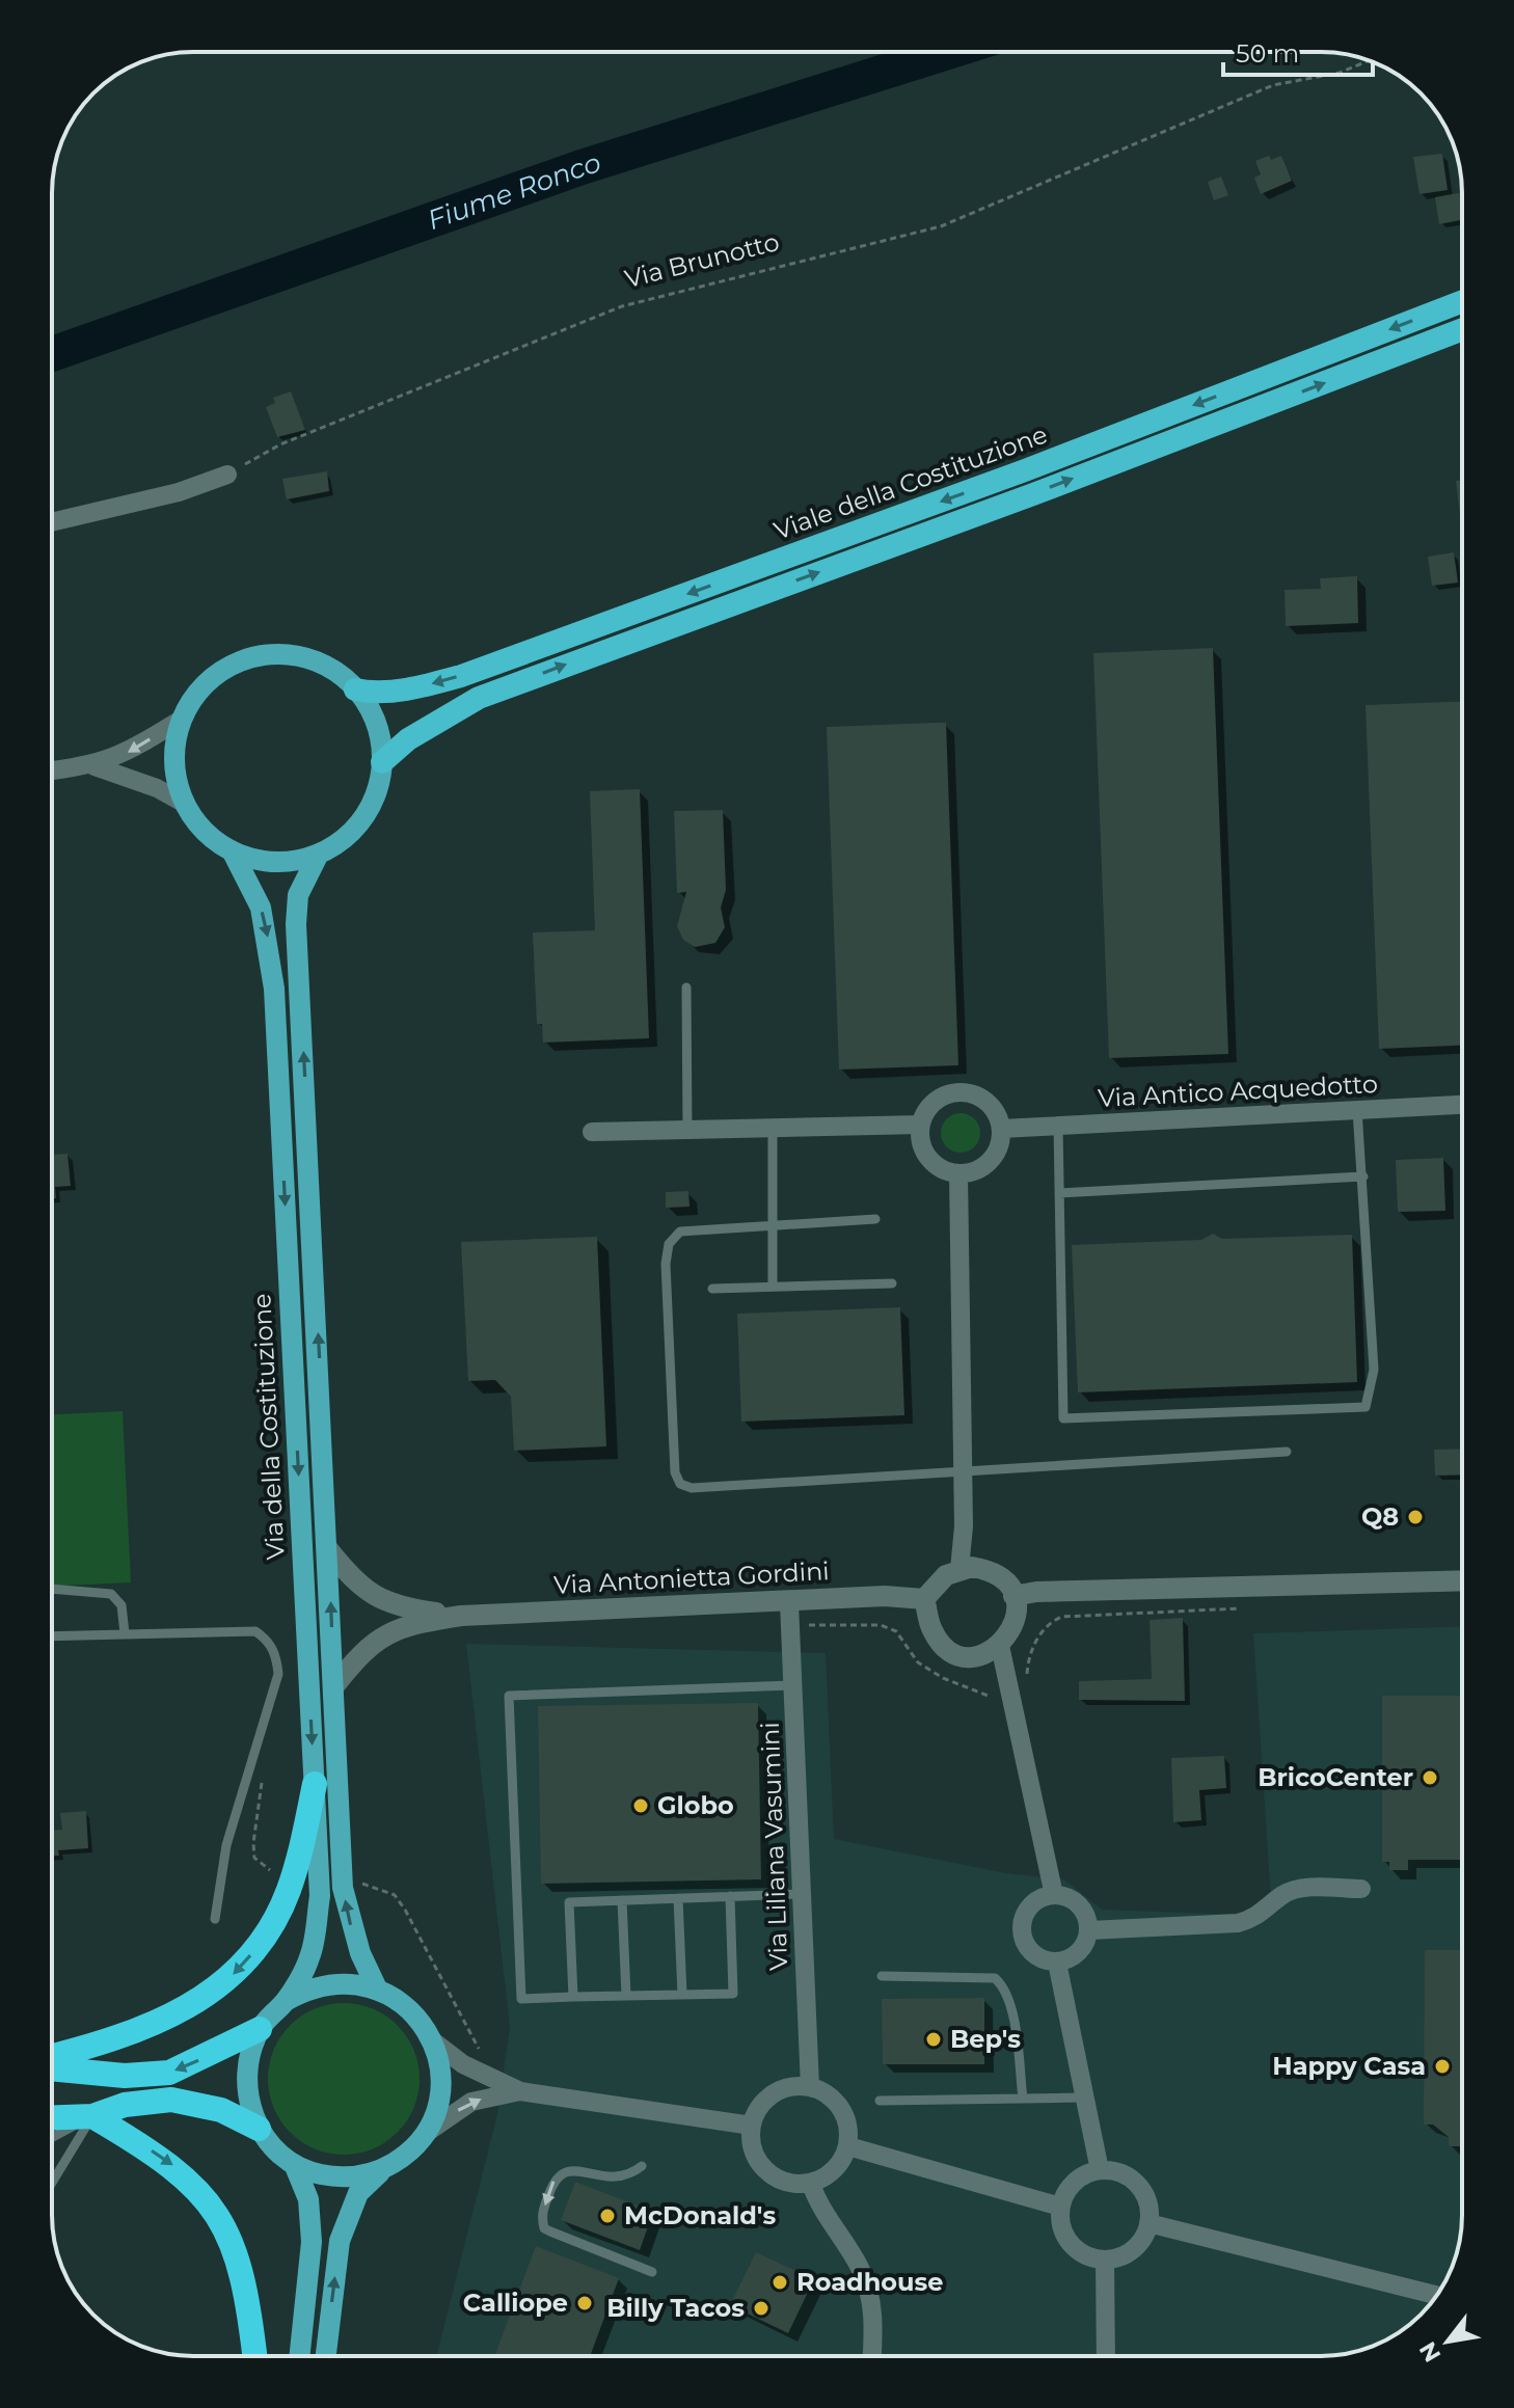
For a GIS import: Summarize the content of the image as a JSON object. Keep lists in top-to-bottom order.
{
  "streets": {
    "highway": ["Viale della Costituzione"],
    "main road": ["Via della Costituzione"],
    "street": ["Via Antico Acquedotto", "Via Antonietta Gordini", "Via Liliana Vasumini"],
    "path": ["Via Brunotto"]
  },
  "crossings": [
    ["Viale della Costituzione", "Via della Costituzione"],
    ["Via Antonietta Gordini", "Via Liliana Vasumini"]
  ],
  "water": ["Fiume Ronco"],
  "places": [
    "Q8",
    "BricoCenter",
    "Globo",
    "Bep's",
    "Happy Casa",
    "McDonald's",
    "Roadhouse",
    "Calliope",
    "Billy Tacos"
  ],
  "scale_bar": "50 m",
  "north": "bottom left"
}
